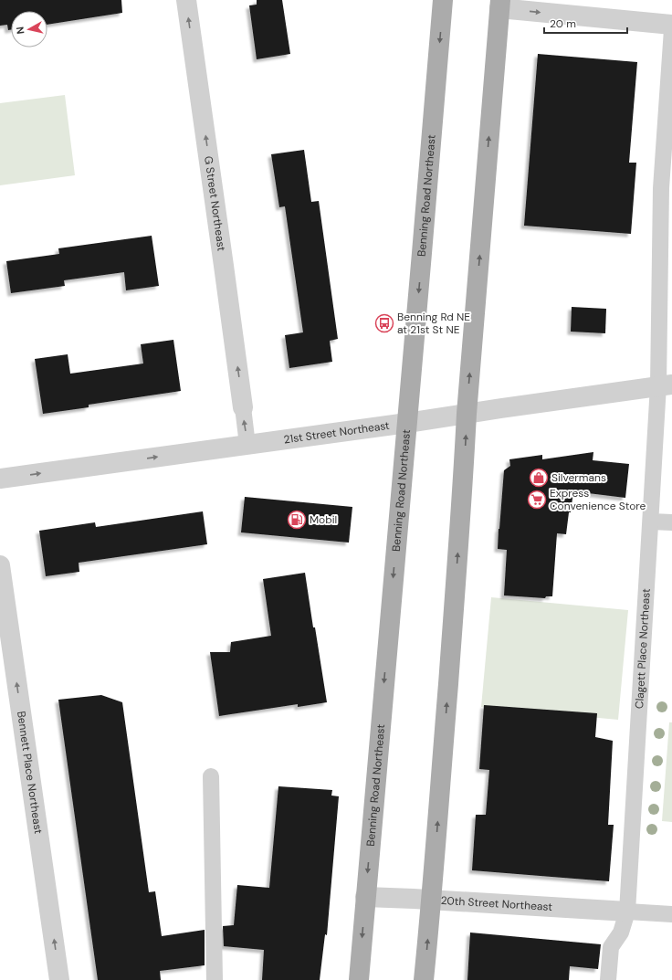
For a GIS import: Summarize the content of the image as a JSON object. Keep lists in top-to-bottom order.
{
  "streets": {
    "main road": ["Benning Road Northeast"],
    "street": [
      "G Street Northeast",
      "21st Street Northeast",
      "Bennett Place Northeast",
      "20th Street Northeast"
    ],
    "lane": ["Clagett Place Northeast"]
  },
  "crossings": [
    ["Benning Road Northeast", "21st Street Northeast"],
    ["Benning Road Northeast", "20th Street Northeast"],
    ["21st Street Northeast", "Clagett Place Northeast"],
    ["Clagett Place Northeast", "20th Street Northeast"]
  ],
  "one_way": ["G Street Northeast", "21st Street Northeast", "Bennett Place Northeast"],
  "places": {
    "bus stop": ["Benning Rd NE at 21st St NE"],
    "shop": ["Silvermans"],
    "supermarket": ["Express Convenience Store"],
    "fuel station": ["Mobil"]
  },
  "scale_bar": "20 m",
  "north": "left"
}
